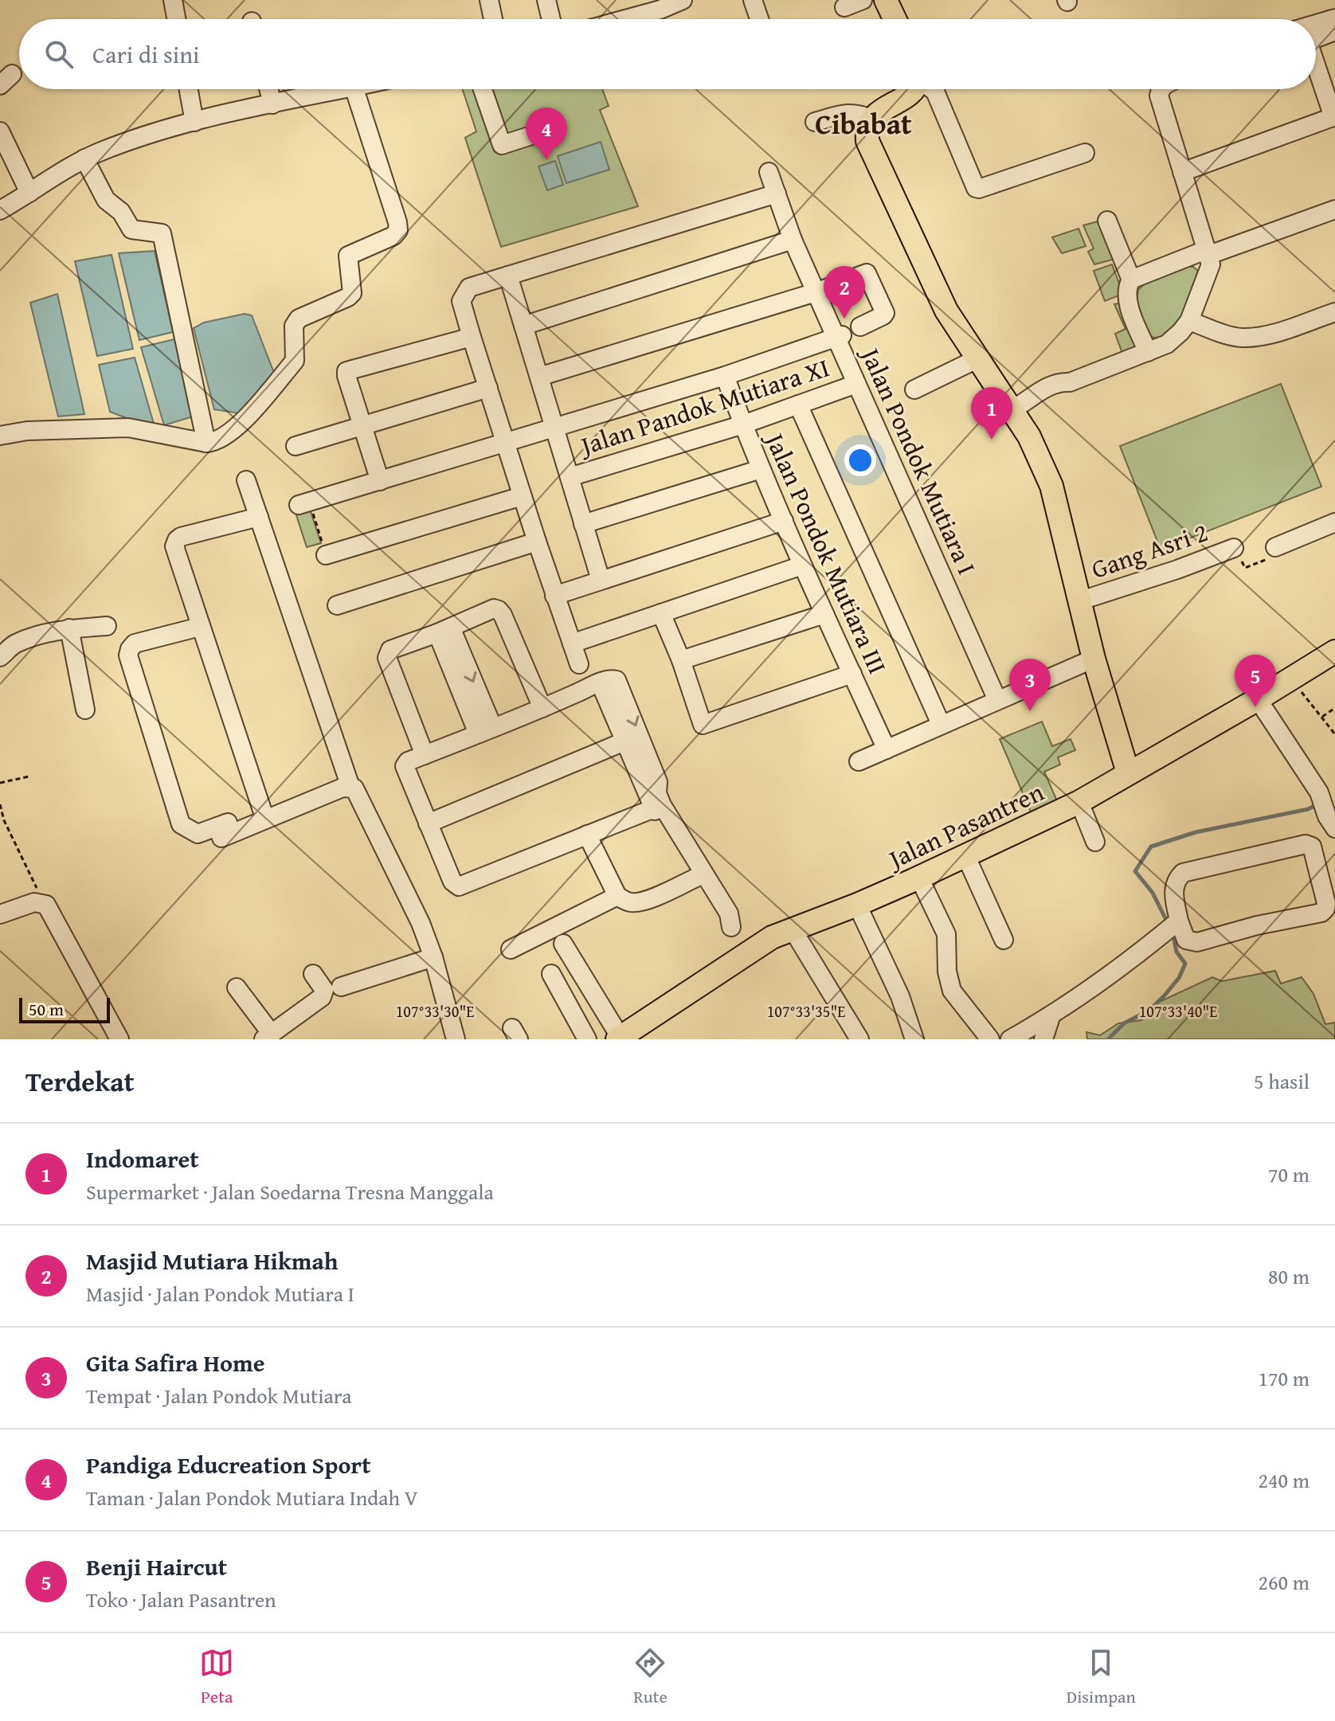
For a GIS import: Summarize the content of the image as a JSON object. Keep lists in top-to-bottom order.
{
  "streets": {
    "main road": ["Jalan Pasantren"],
    "street": [
      "Jalan Pandok Mutiara XI",
      "Jalan Pondok Mutiara I",
      "Gang Asri 2",
      "Jalan Pondok Mutiara III"
    ]
  },
  "crossings": [
    ["Jalan Pandok Mutiara XI", "Jalan Pondok Mutiara I"],
    ["Jalan Pandok Mutiara XI", "Jalan Pondok Mutiara III"]
  ],
  "districts": ["Cibabat"],
  "scale_bar": "50 m",
  "page": {
    "search": "Cari di sini",
    "pins": [
      "4",
      "2",
      "1",
      "5",
      "3"
    ],
    "scale": "50 m",
    "heading": ["Terdekat", "5 hasil"],
    "list": [
      {
        "mark": "1",
        "name": "Indomaret",
        "note": "Supermarket · Jalan Soedarna Tresna Manggala",
        "value": "70 m"
      },
      {
        "mark": "2",
        "name": "Masjid Mutiara Hikmah",
        "note": "Masjid · Jalan Pondok Mutiara I",
        "value": "80 m"
      },
      {
        "mark": "3",
        "name": "Gita Safira Home",
        "note": "Tempat · Jalan Pondok Mutiara",
        "value": "170 m"
      },
      {
        "mark": "4",
        "name": "Pandiga Educreation Sport",
        "note": "Taman · Jalan Pondok Mutiara Indah V",
        "value": "240 m"
      },
      {
        "mark": "5",
        "name": "Benji Haircut",
        "note": "Toko · Jalan Pasantren",
        "value": "260 m"
      }
    ],
    "nav": ["Peta", "Rute", "Disimpan"]
  },
  "coordinates": ["107°33'30\"E", "107°33'35\"E", "107°33'40\"E"]
}
